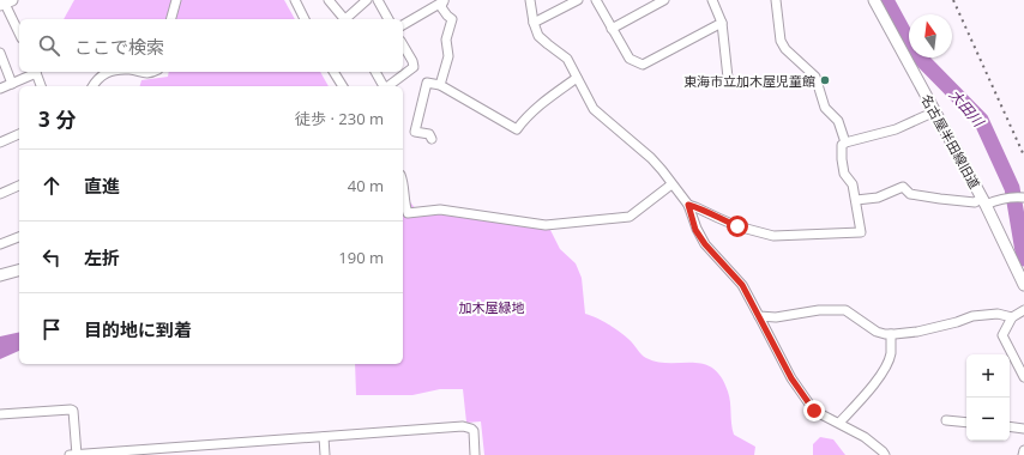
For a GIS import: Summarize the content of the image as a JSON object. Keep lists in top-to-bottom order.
{
  "streets": {
    "street": ["名古屋半田線旧道"]
  },
  "water": ["大田川"],
  "parks": ["加木屋緑地"],
  "places": ["東海市立加木屋児童館"],
  "north": "top",
  "page": {
    "search": "ここで検索",
    "heading": ["3 分", "徒歩 · 230 m"],
    "list": [
      ["直進", "40 m"],
      ["左折", "190 m"],
      "目的地に到着"
    ],
    "map_buttons": ["+", "−"]
  }
}
